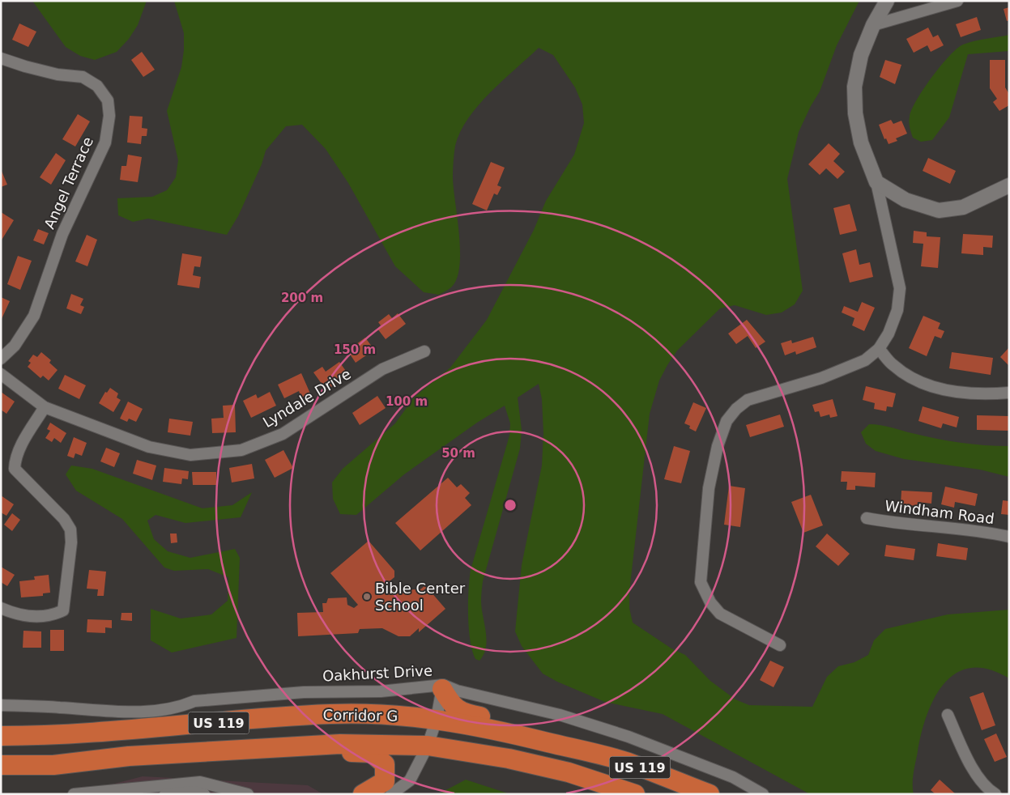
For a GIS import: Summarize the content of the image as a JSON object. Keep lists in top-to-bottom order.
{
  "streets": {
    "highway": ["Corridor G", "US 119"],
    "street": [
      "Angel Terrace",
      "Lyndale Drive",
      "Windham Road",
      "Oakhurst Drive"
    ]
  },
  "places": ["Bible Center School"],
  "rings": [
    "200 m",
    "150 m",
    "100 m",
    "50 m"
  ]
}
